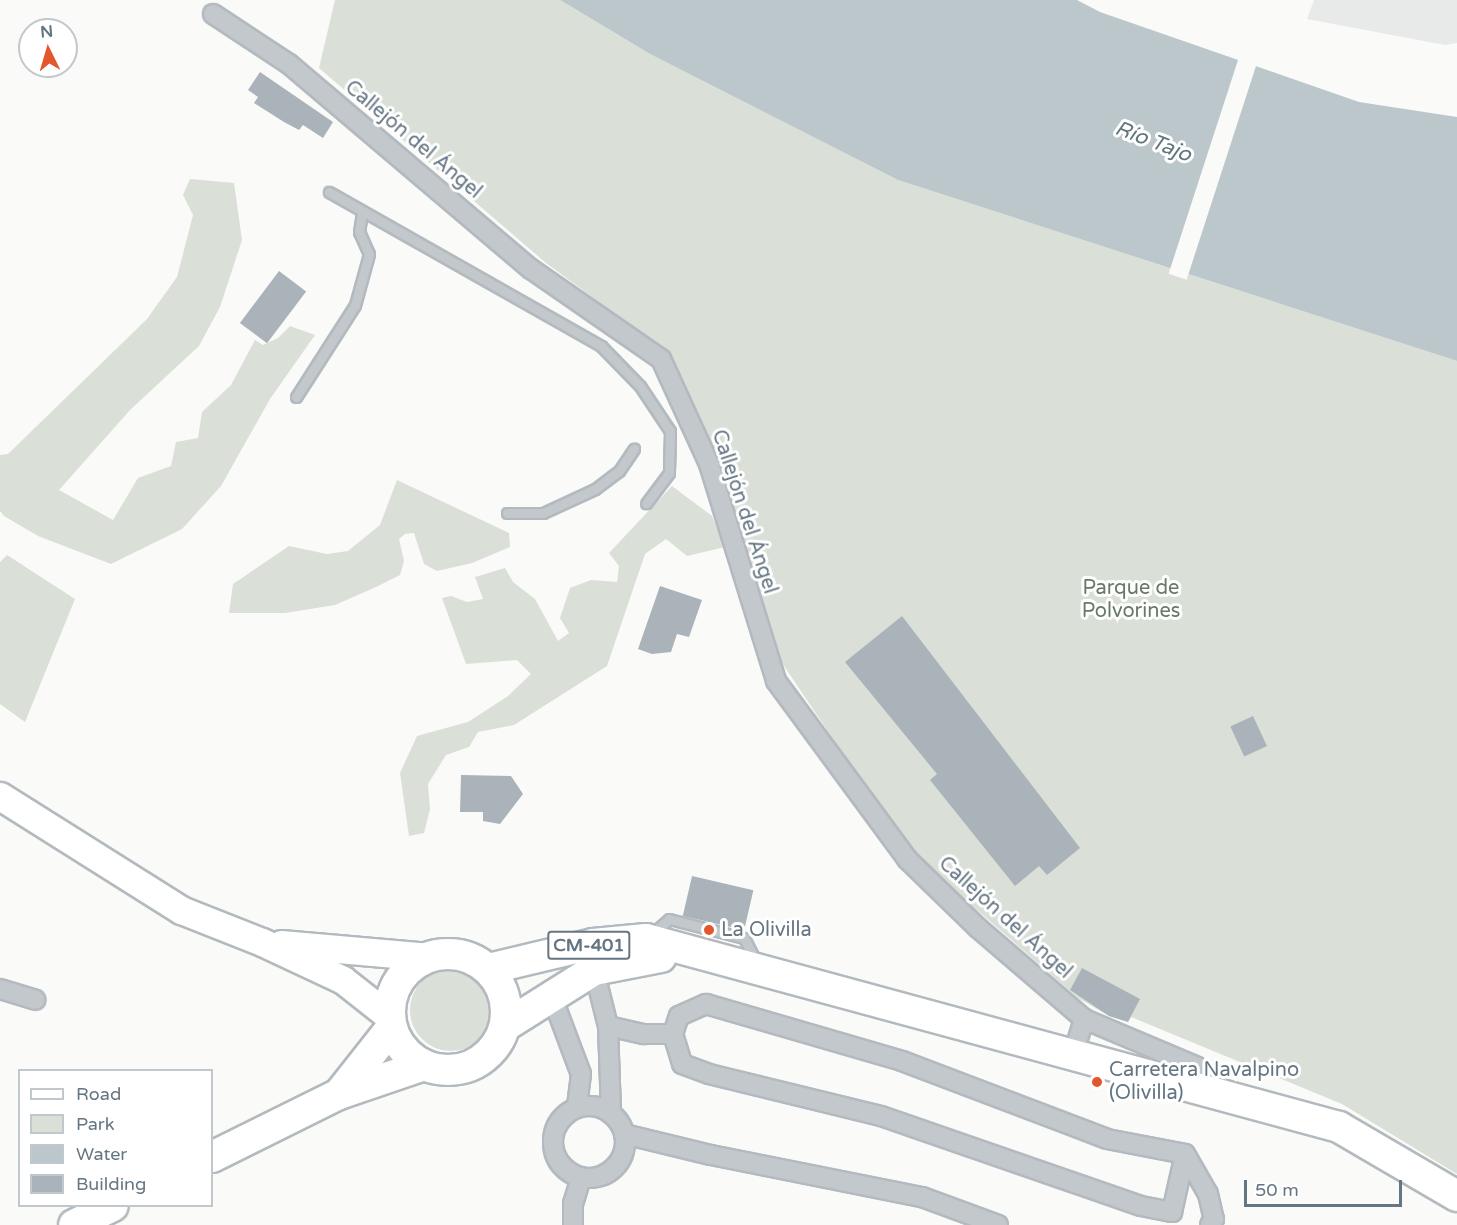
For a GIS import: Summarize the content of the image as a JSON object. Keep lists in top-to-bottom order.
{
  "streets": {
    "main road": ["CM-401"],
    "street": ["Callejón del Ángel"]
  },
  "crossings": [
    ["Callejón del Ángel", "CM-401"]
  ],
  "water": ["Río Tajo"],
  "parks": ["Parque de Polvorines"],
  "places": ["La Olivilla", "Carretera Navalpino (Olivilla)"],
  "legend": [
    "Road",
    "Park",
    "Water",
    "Building"
  ],
  "scale_bar": "50 m",
  "north": "top"
}
